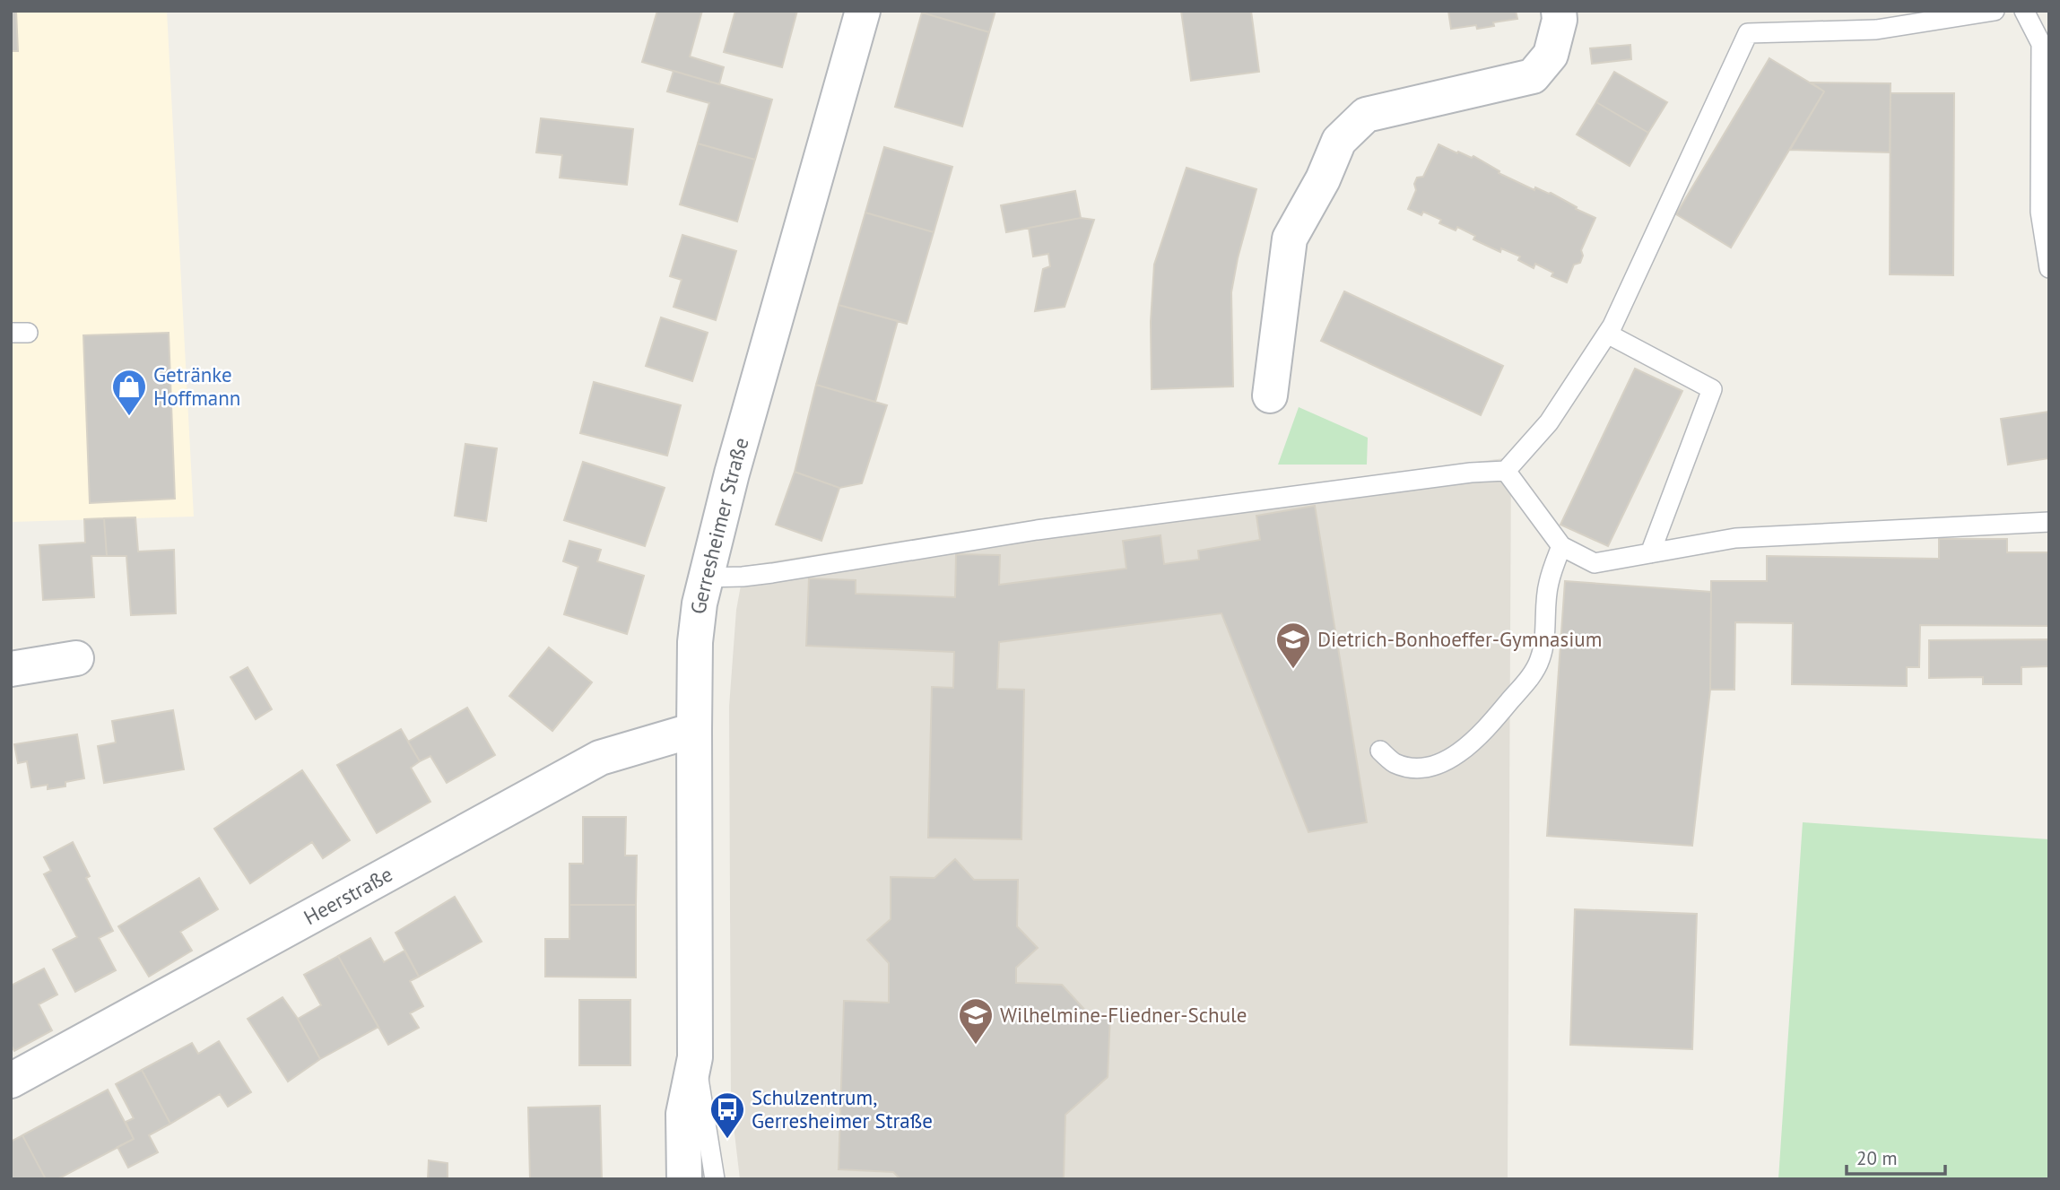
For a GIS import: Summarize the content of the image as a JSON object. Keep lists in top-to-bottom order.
{
  "streets": {
    "street": ["Gerresheimer Straße", "Heerstraße"]
  },
  "crossings": [
    ["Gerresheimer Straße", "Heerstraße"]
  ],
  "places": {
    "shop": ["Getränke Hoffmann"],
    "school or university": ["Dietrich-Bonhoeffer-Gymnasium", "Wilhelmine-Fliedner-Schule"],
    "bus stop": ["Schulzentrum, Gerresheimer Straße"]
  },
  "scale_bar": "20 m"
}
